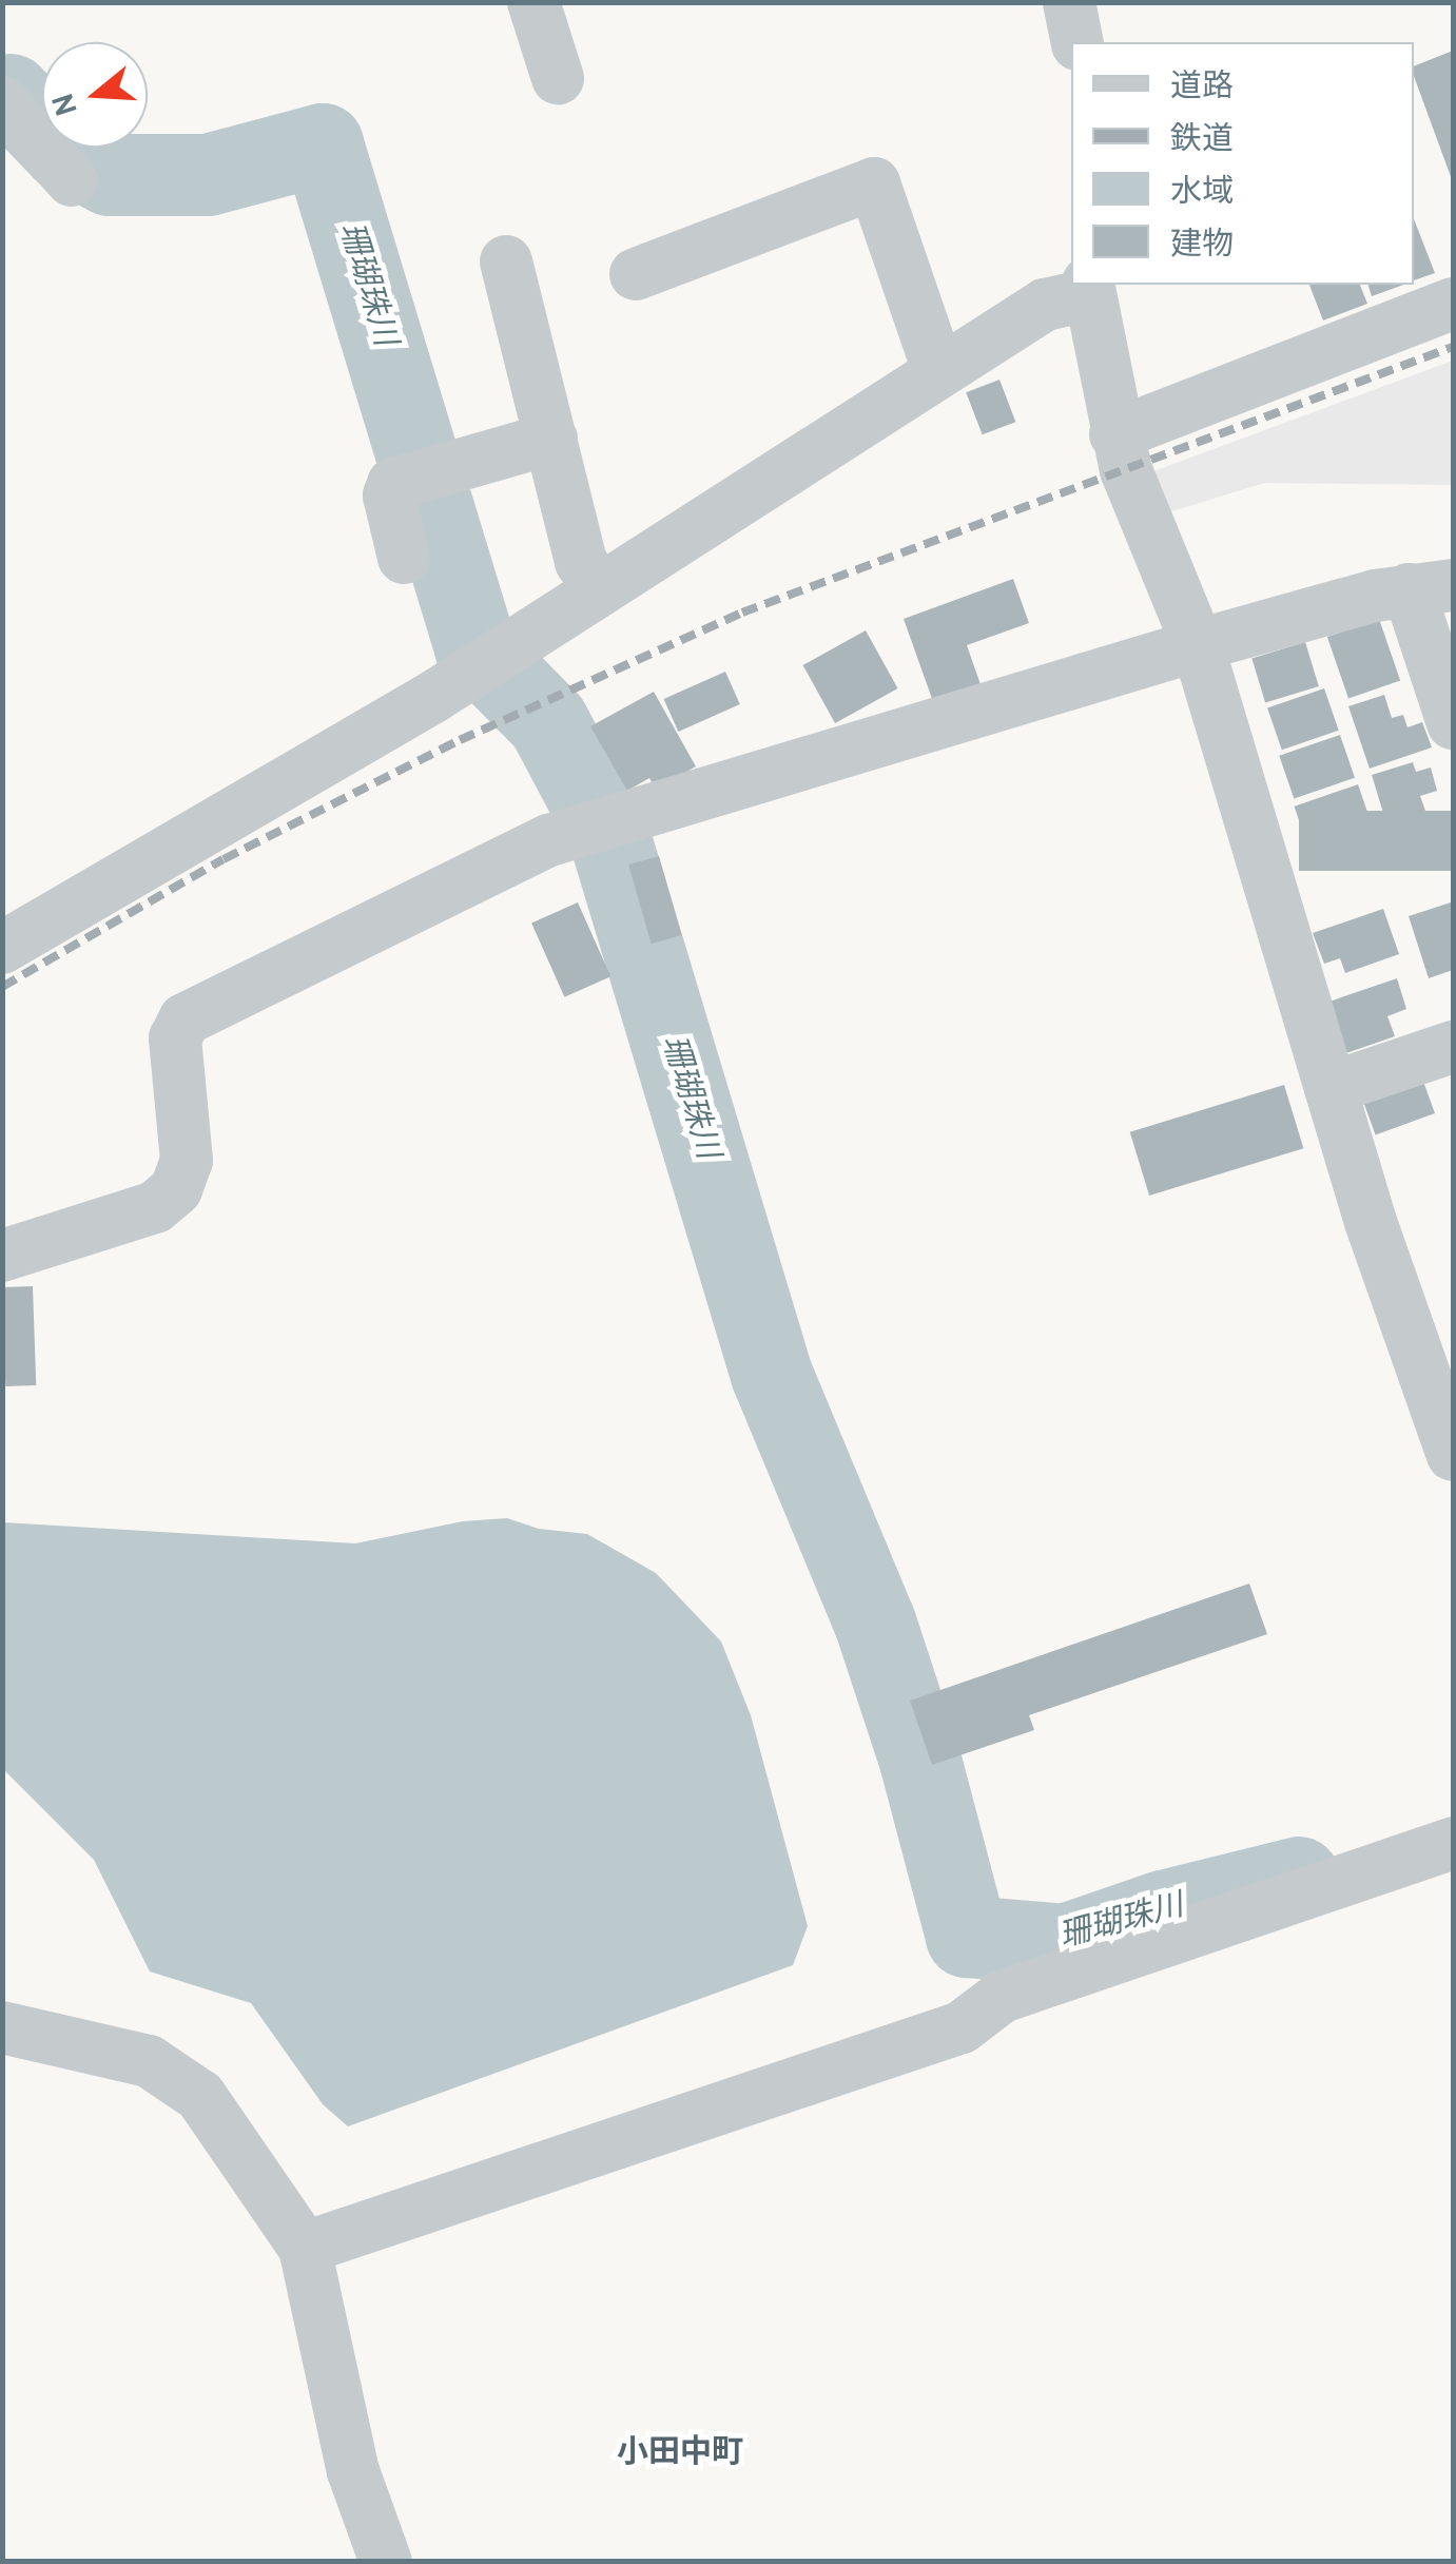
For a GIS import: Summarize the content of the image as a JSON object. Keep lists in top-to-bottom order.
{
  "districts": ["小田中町"],
  "water": ["珊瑚珠川"],
  "legend": [
    "道路",
    "鉄道",
    "水域",
    "建物"
  ],
  "north": "left"
}
